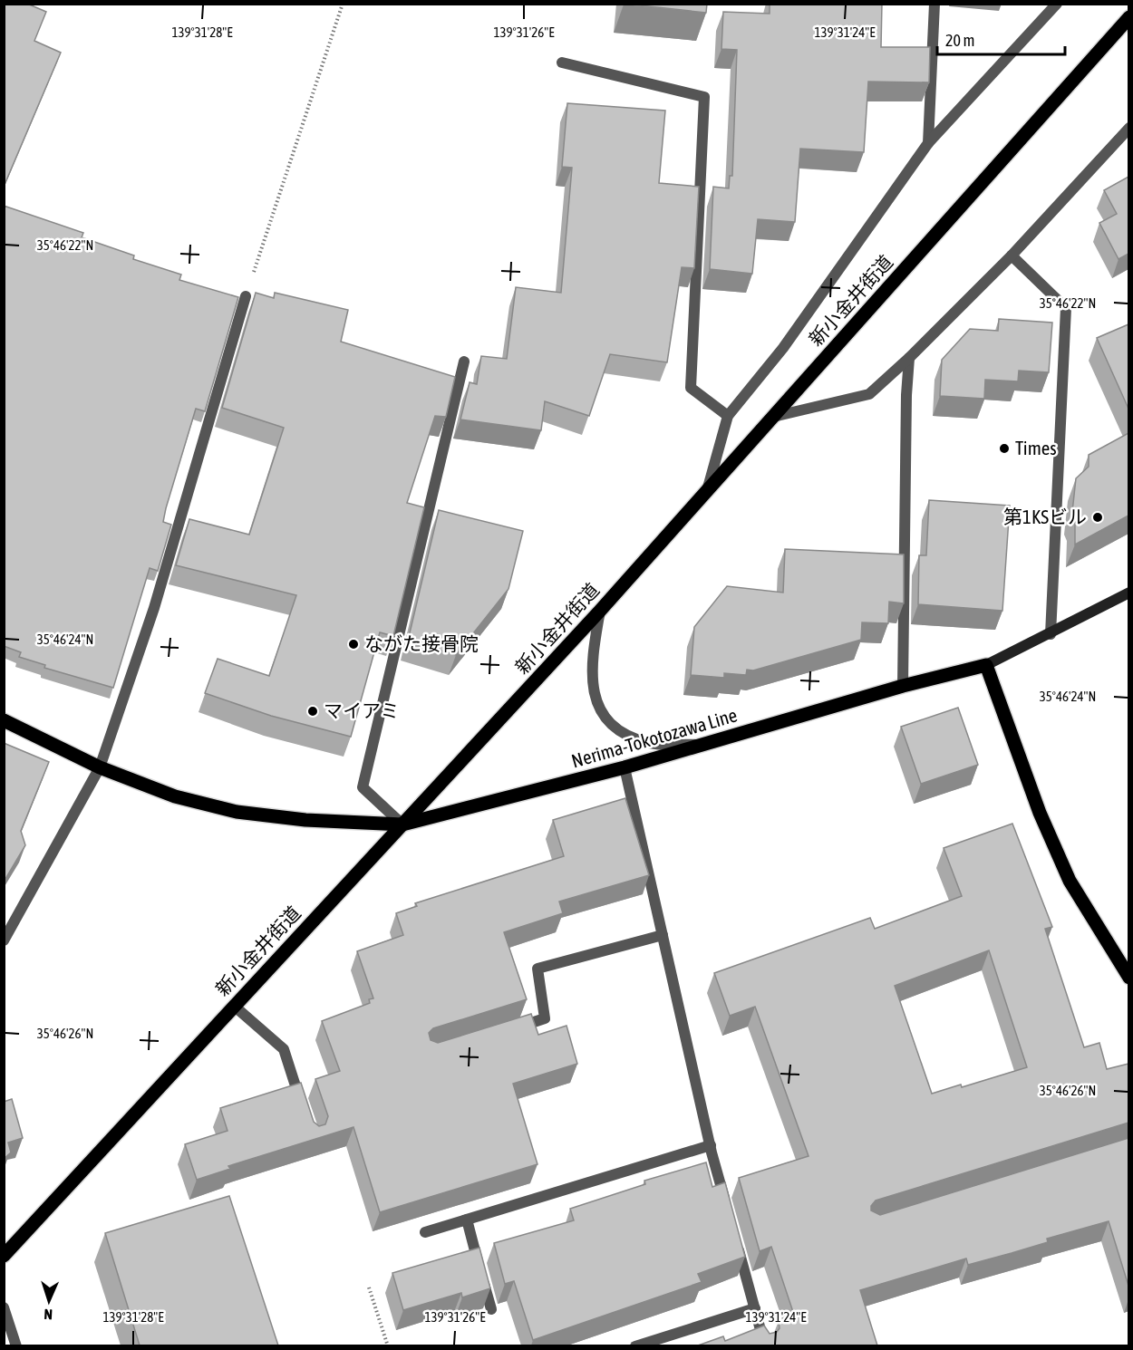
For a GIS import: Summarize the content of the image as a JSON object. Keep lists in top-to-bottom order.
{
  "streets": {
    "main road": ["新小金井街道", "Nerima-Tokotozawa Line"]
  },
  "crossings": [
    ["新小金井街道", "Nerima-Tokotozawa Line"]
  ],
  "places": [
    "Times",
    "第1KSビル",
    "ながた接骨院",
    "マイアミ"
  ],
  "scale_bar": "20 m",
  "north": "bottom",
  "coordinates": [
    "139°31'28\"E",
    "139°31'26\"E",
    "139°31'24\"E",
    "35°46'22\"N",
    "35°46'24\"N",
    "35°46'26\"N"
  ]
}
